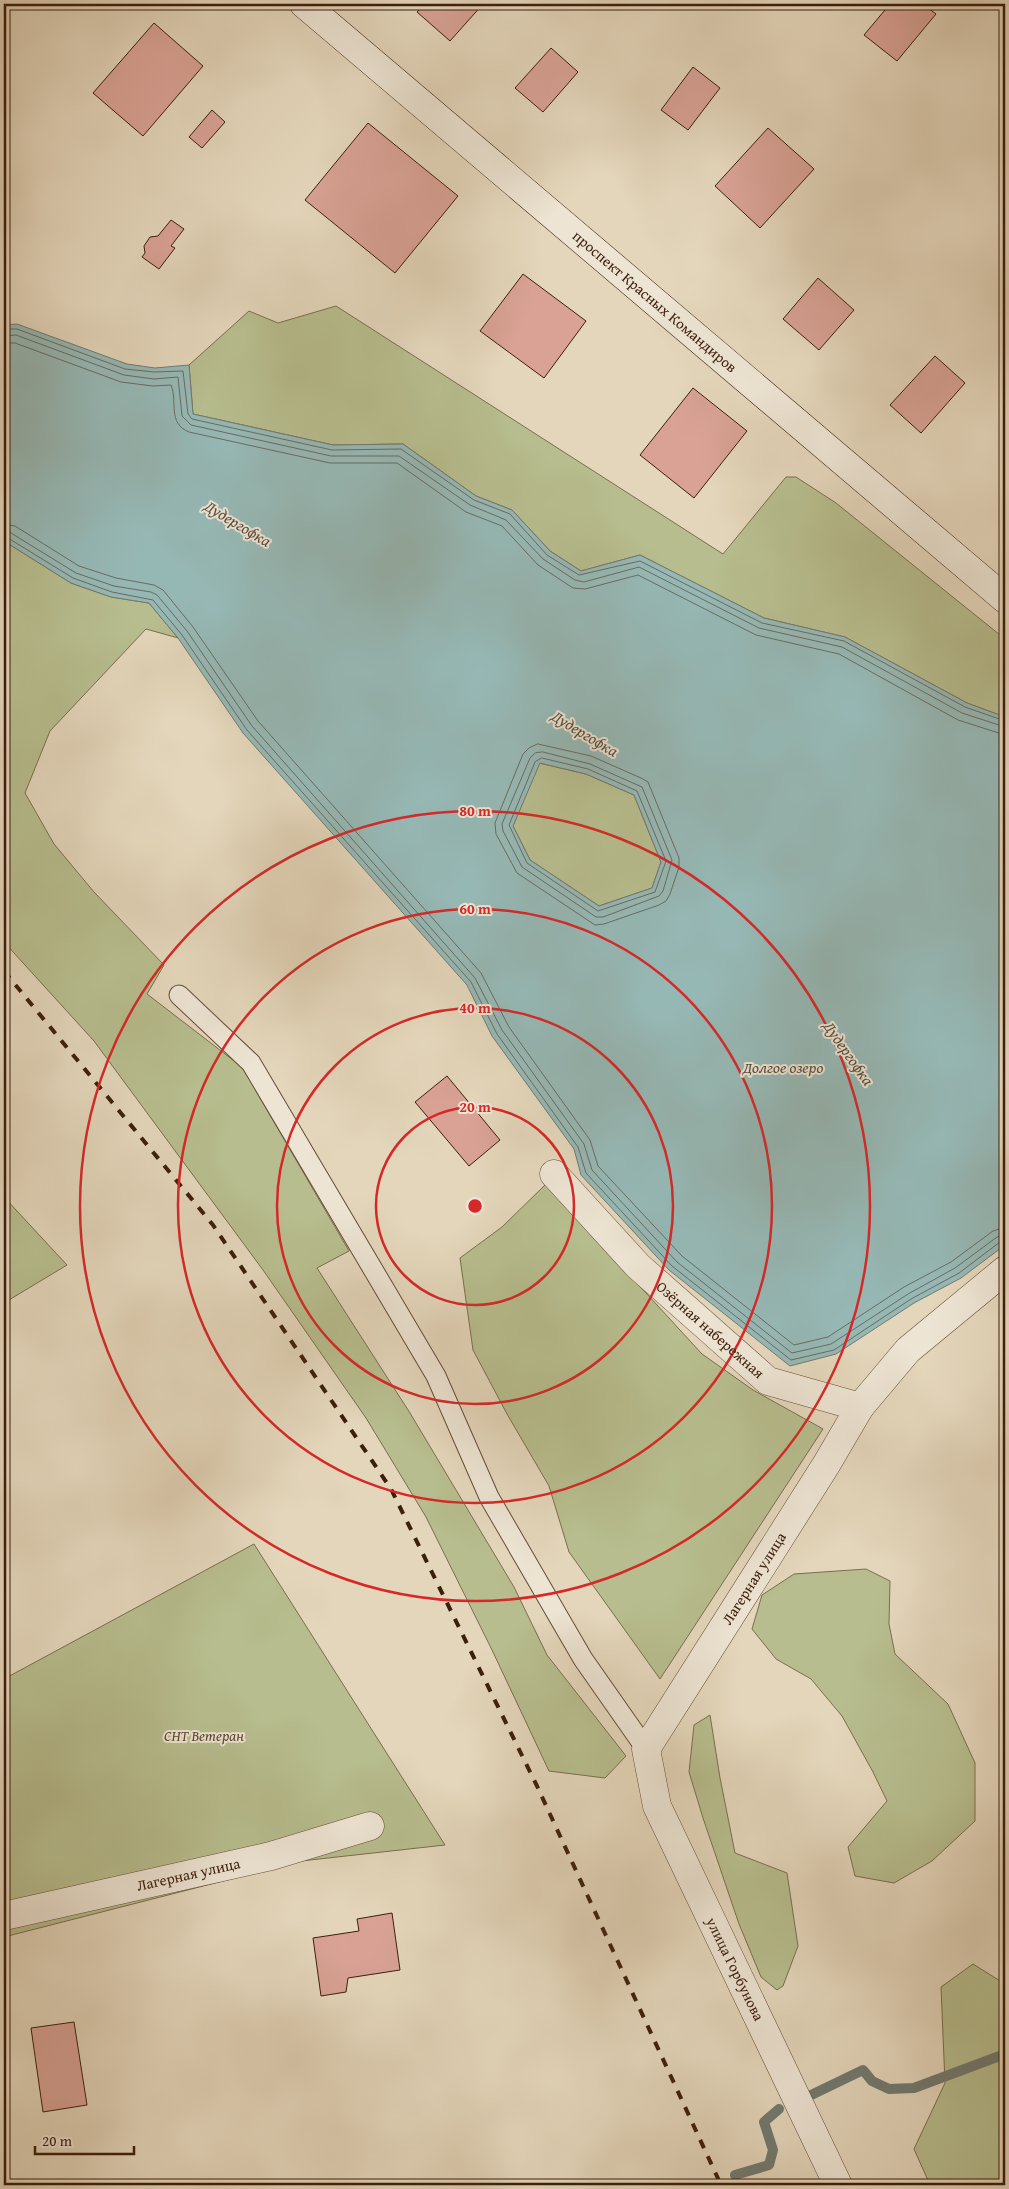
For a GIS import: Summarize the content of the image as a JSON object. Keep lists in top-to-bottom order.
{
  "streets": {
    "street": [
      "проспект Красных Командиров",
      "Озёрная набережная",
      "Лагерная улица",
      "улица Горбунова"
    ]
  },
  "crossings": [
    ["Озёрная набережная", "Лагерная улица"],
    ["Лагерная улица", "улица Горбунова"]
  ],
  "water": ["Дудергофка", "Долгое озеро"],
  "parks": ["СНТ Ветеран"],
  "scale_bar": "20 m",
  "rings": [
    "80 m",
    "60 m",
    "40 m",
    "20 m"
  ]
}
